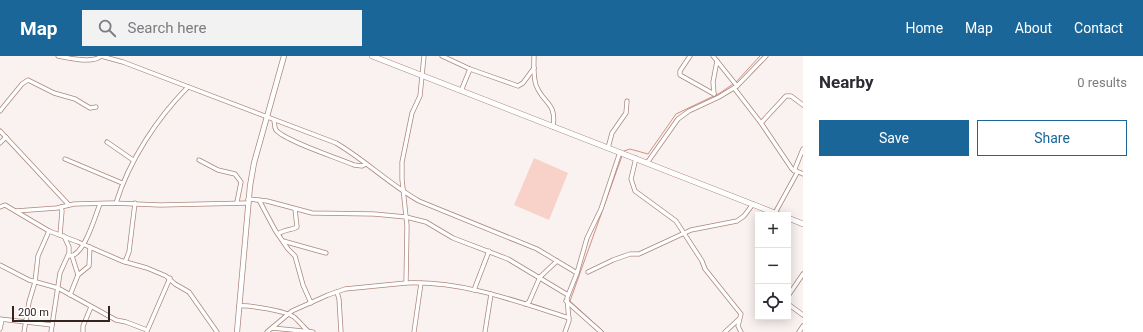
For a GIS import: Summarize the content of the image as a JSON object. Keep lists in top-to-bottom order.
{
  "scale_bar": "200 m",
  "page": {
    "header": "Map",
    "search": "Search here",
    "nav": [
      "Home",
      "Map",
      "About",
      "Contact"
    ],
    "heading": ["Nearby", "0 results"],
    "buttons": ["Save", "Share"],
    "map_buttons": ["+", "−"],
    "scale": "200 m"
  }
}
